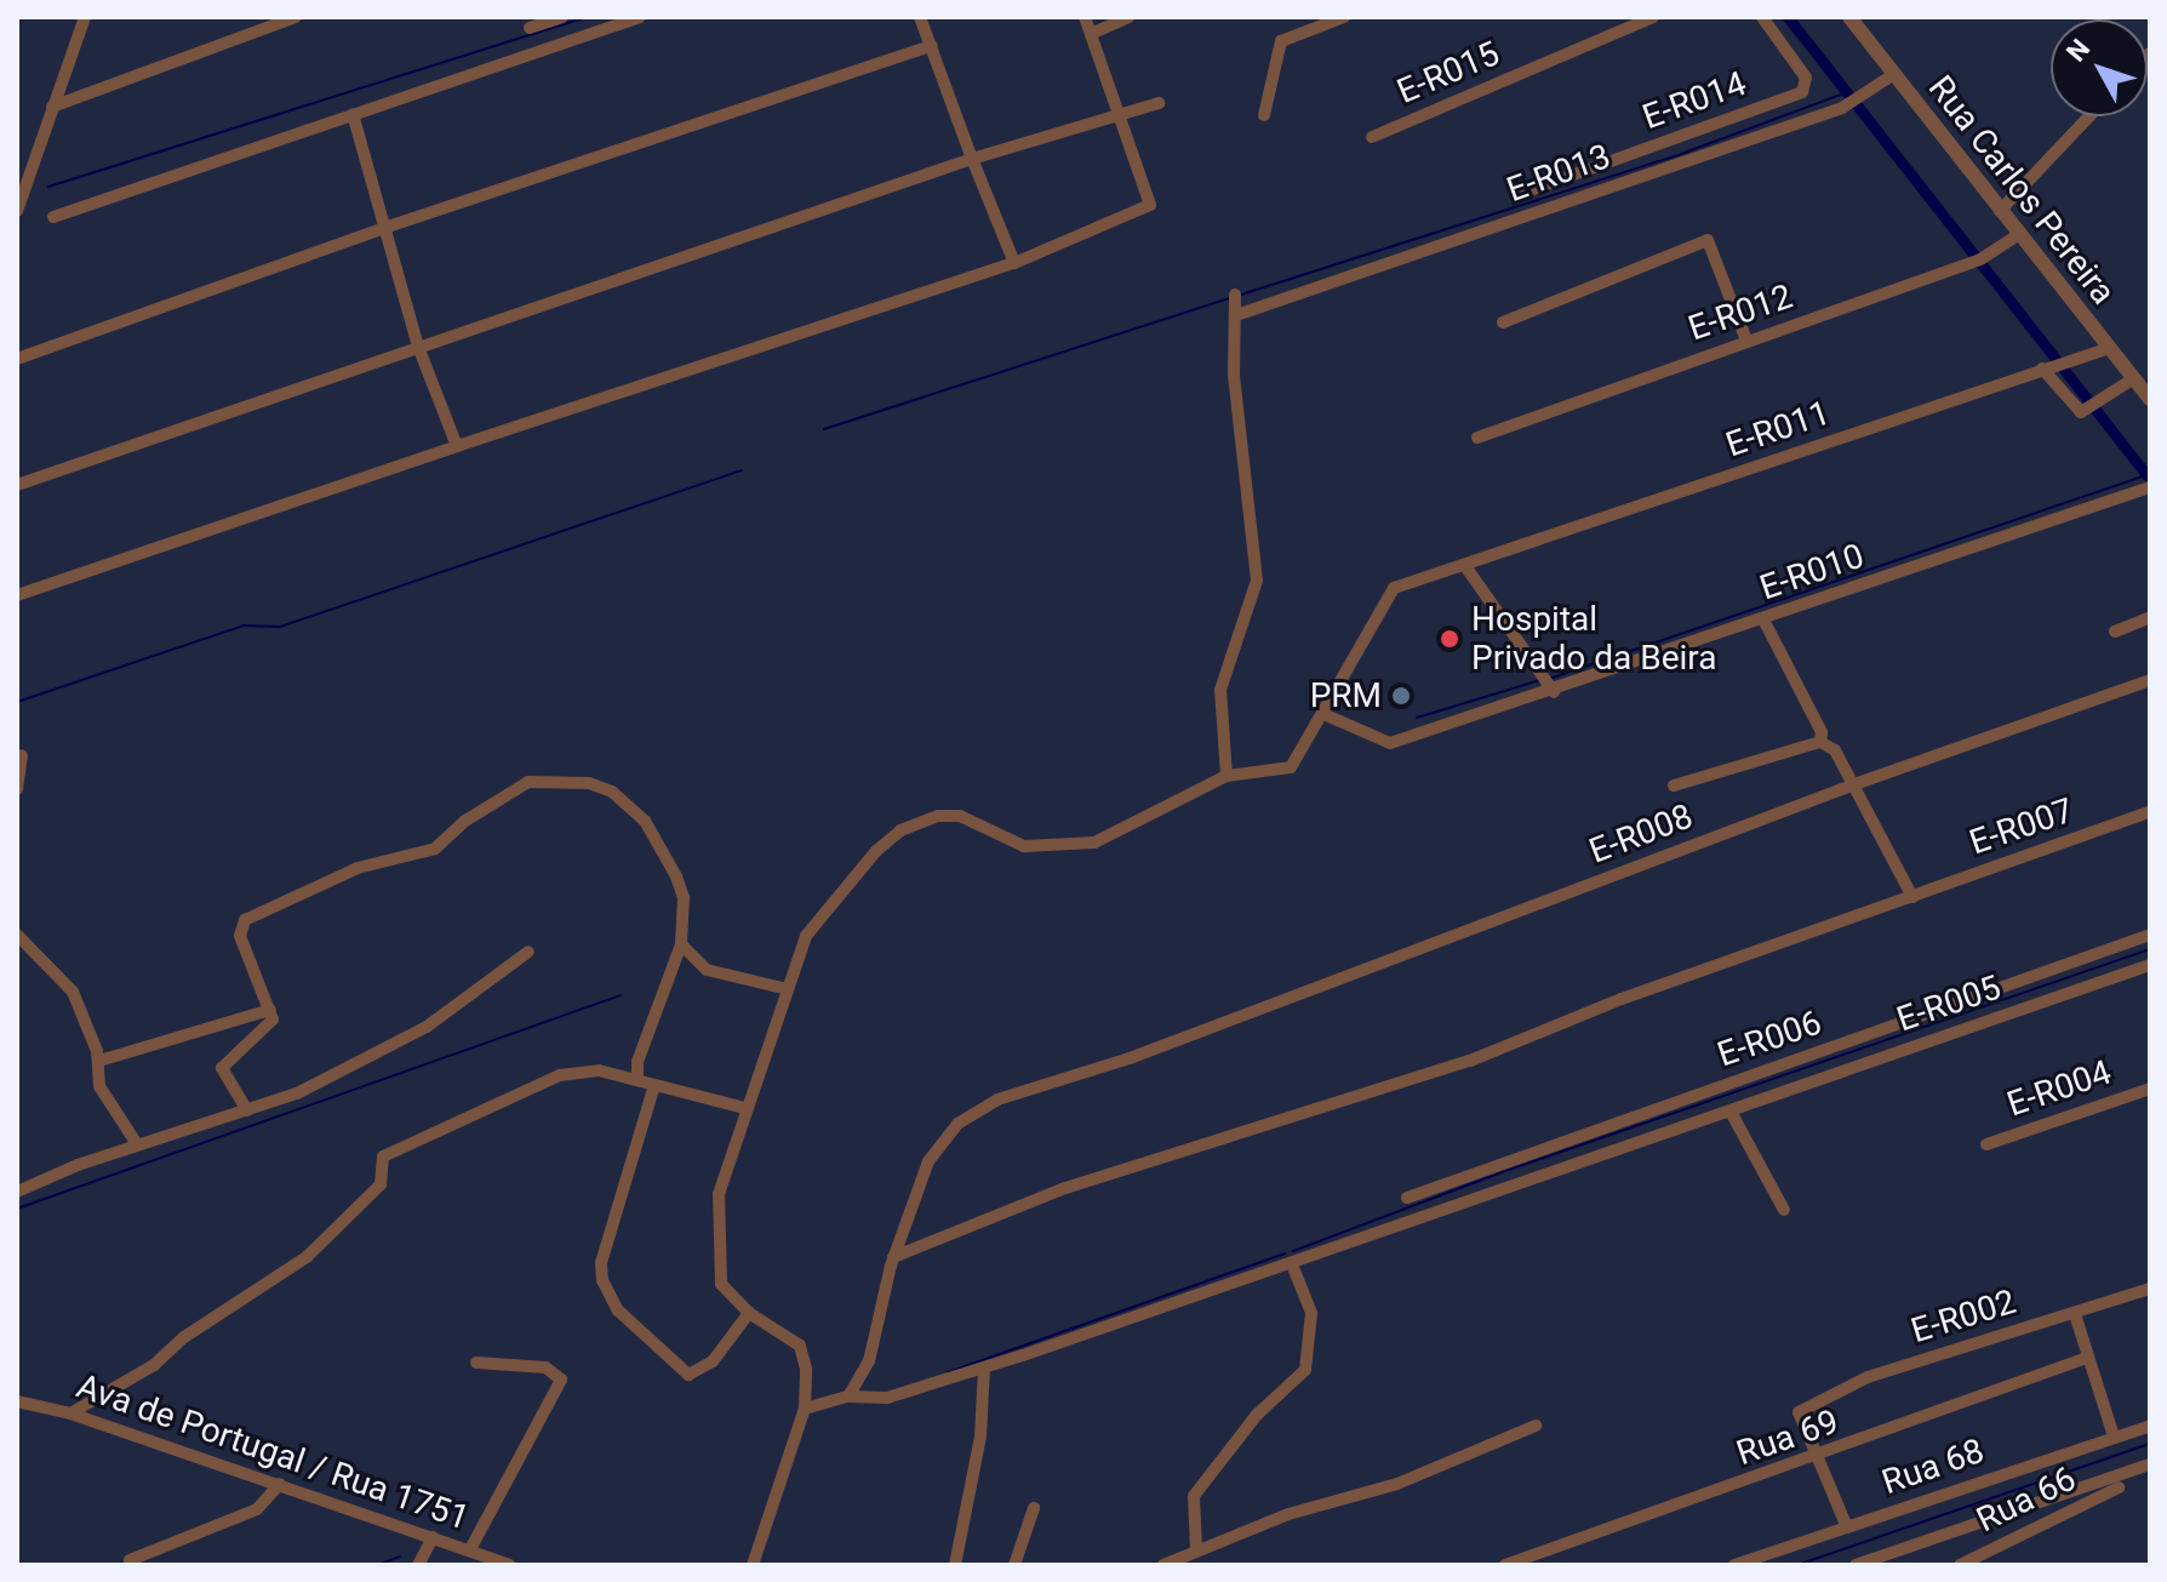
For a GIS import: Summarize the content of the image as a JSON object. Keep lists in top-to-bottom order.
{
  "streets": {
    "street": [
      "E-R015",
      "E-R014",
      "E-R013",
      "Rua Carlos Pereira",
      "E-R012",
      "E-R011",
      "E-R010",
      "E-R007",
      "E-R008",
      "E-R005",
      "E-R006",
      "E-R004",
      "E-R002",
      "Rua 69",
      "Ava de Portugal / Rua 1751",
      "Rua 68",
      "Rua 66"
    ]
  },
  "crossings": [
    ["E-R013", "Rua Carlos Pereira"],
    ["Rua Carlos Pereira", "E-R012"],
    ["Rua Carlos Pereira", "E-R011"],
    ["E-R011", "E-R010"],
    ["E-R007", "E-R008"],
    ["E-R002", "Rua 69"]
  ],
  "places": ["Hospital Privado da Beira", "PRM"],
  "north": "top left"
}
